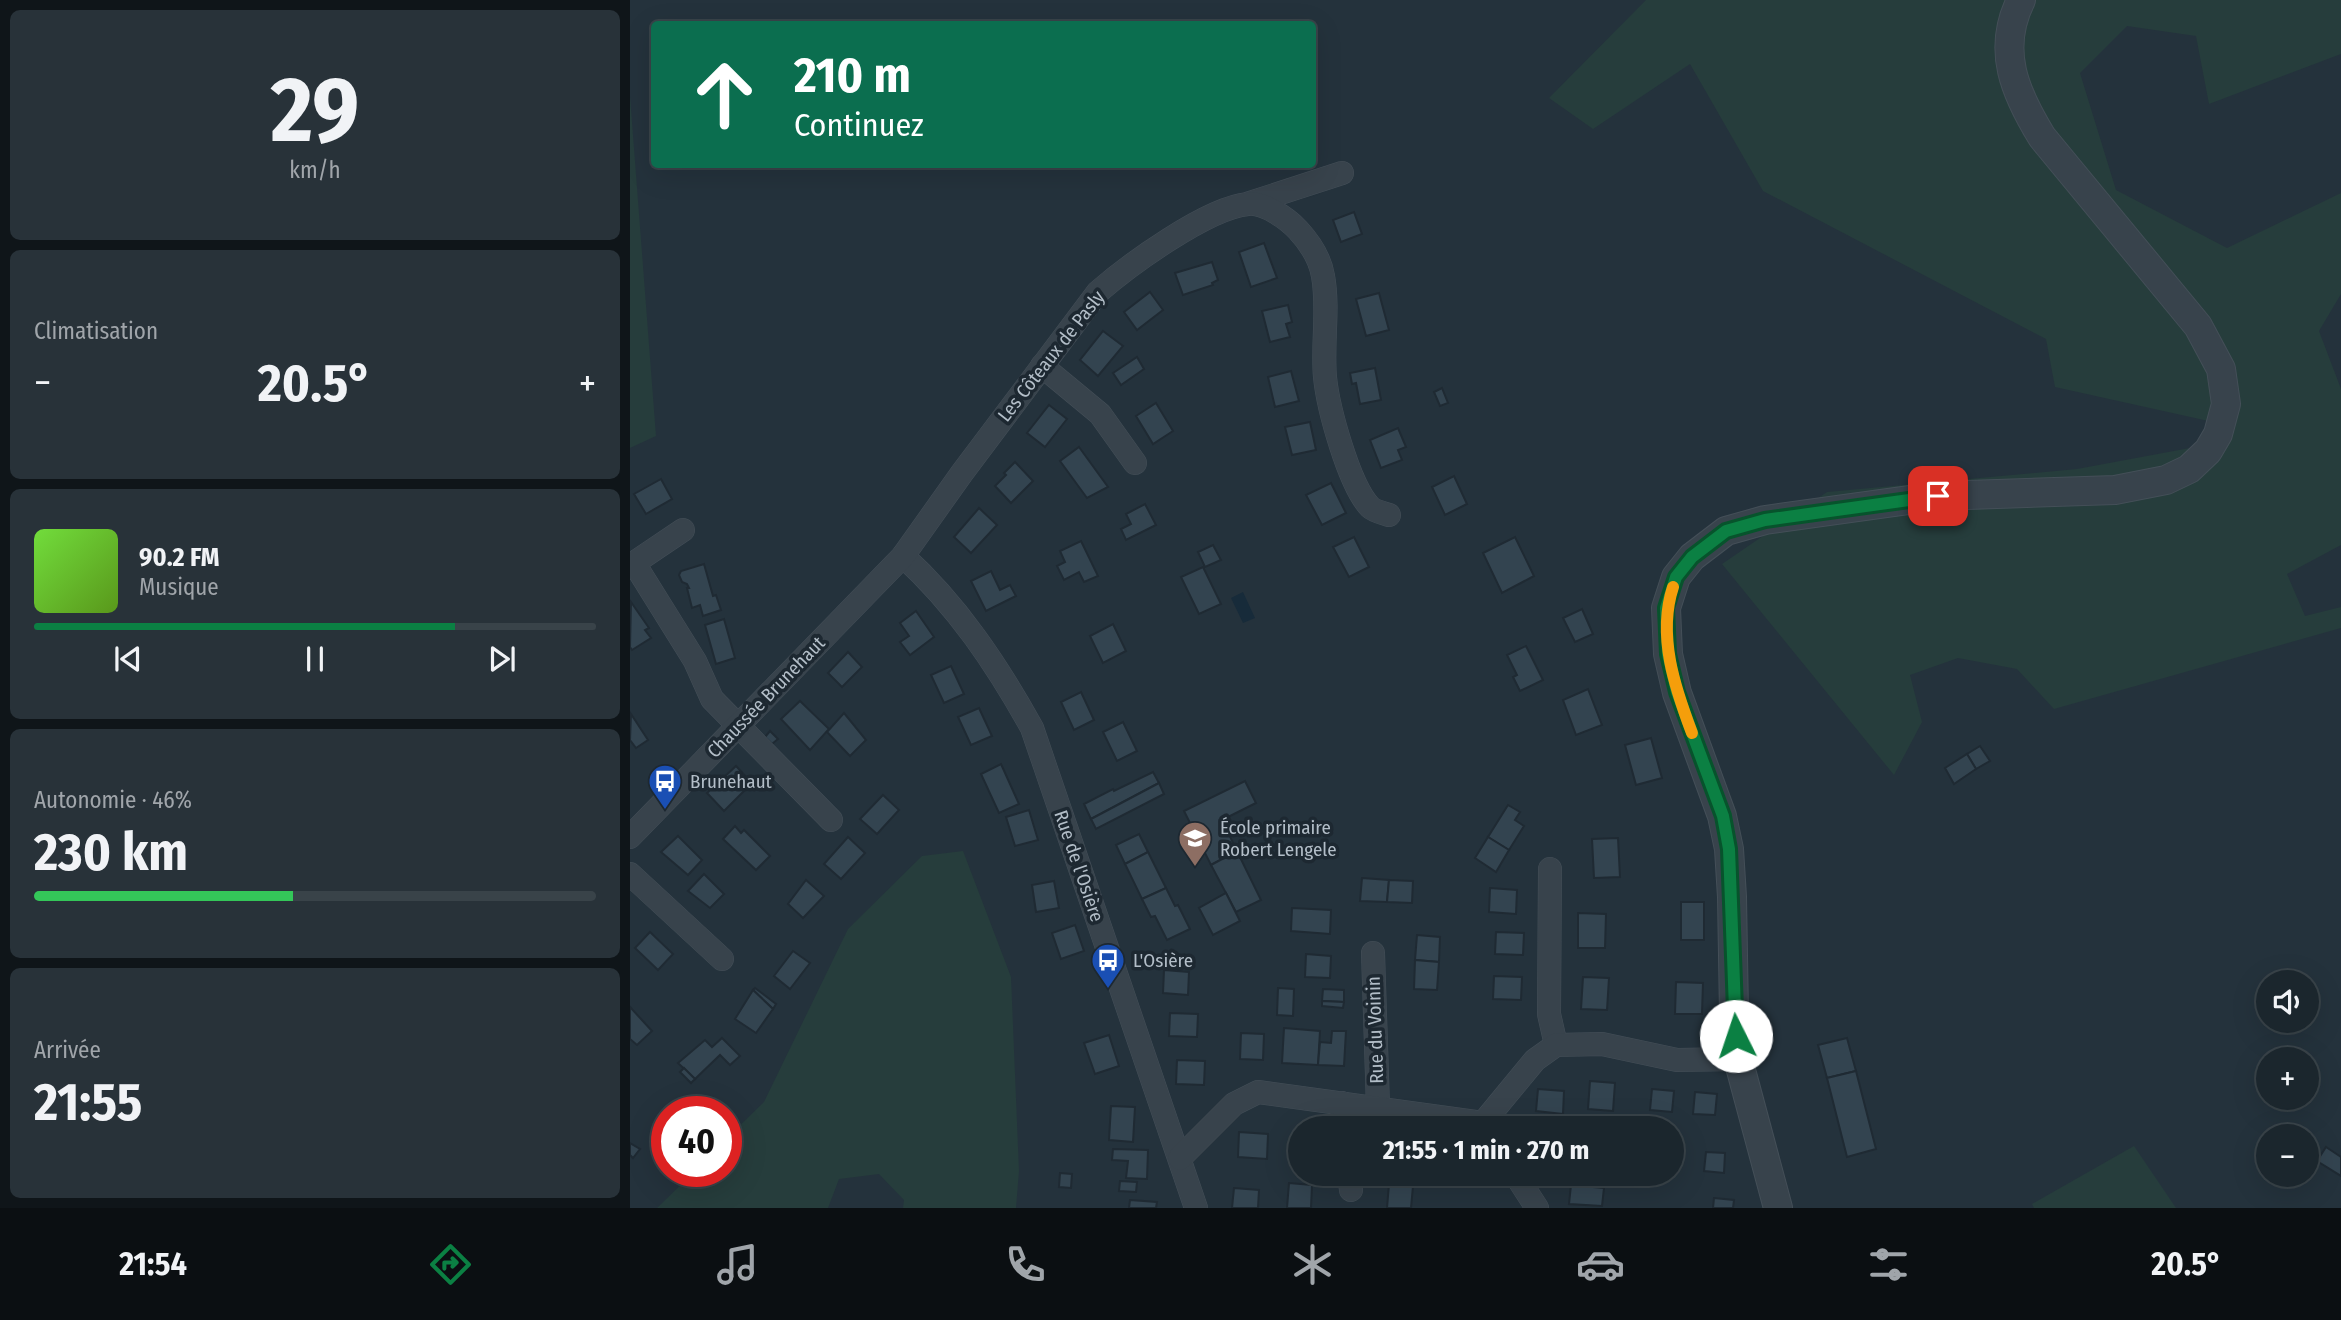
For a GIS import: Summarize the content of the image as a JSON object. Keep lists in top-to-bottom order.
{
  "streets": {
    "street": [
      "Les Côteaux de Pasly",
      "Chaussée Brunehaut",
      "Rue de l'Osière",
      "Rue du Voinin"
    ]
  },
  "crossings": [
    ["Les Côteaux de Pasly", "Chaussée Brunehaut"],
    ["Les Côteaux de Pasly", "Rue de l'Osière"],
    ["Chaussée Brunehaut", "Rue de l'Osière"]
  ],
  "places": {
    "bus stop": ["Brunehaut", "L'Osière"],
    "school or university": ["École primaire Robert Lengele"]
  },
  "page": {
    "tile": [
      ["29", "km/h"],
      "Climatisation",
      ["Autonomie · 46%", "230 km"],
      ["Arrivée", "21:55"]
    ],
    "turn": ["210 m", "Continuez"],
    "heat": ["−", "20.5°", "+"],
    "song": ["90.2 FM", "Musique"],
    "map_buttons": ["+", "−"],
    "limit": "40",
    "trip": "21:55 · 1 min · 270 m",
    "tabs": ["21:54", "20.5°"]
  }
}
